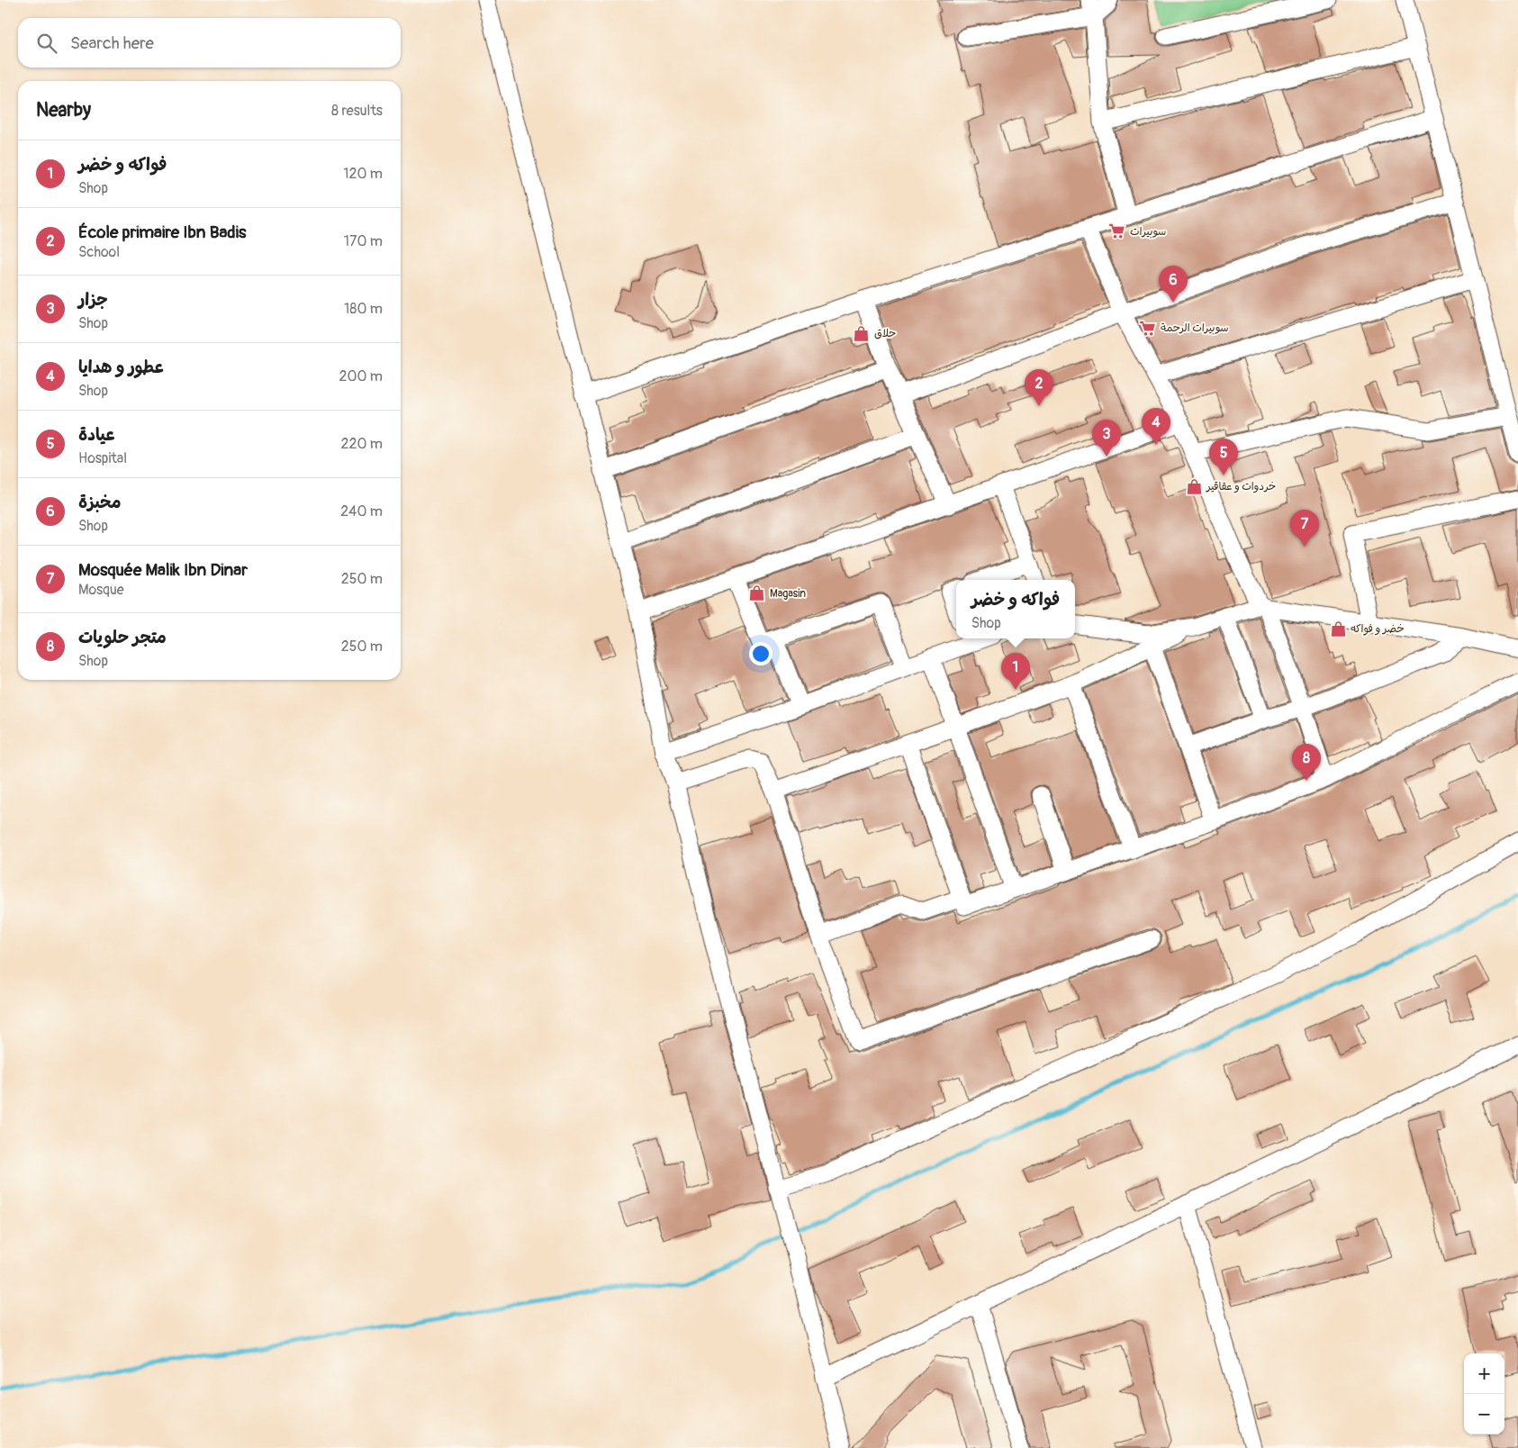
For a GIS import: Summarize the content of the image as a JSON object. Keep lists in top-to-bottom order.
{
  "places": {
    "supermarket": ["سوبيرات", "سوبيرات الرحمة"],
    "shop": [
      "حلاق",
      "خردوات و عقاقير",
      "Magasin",
      "خضر و فواكه"
    ]
  },
  "page": {
    "search": "Search here",
    "heading": ["Nearby", "8 results"],
    "list": [
      {
        "mark": "1",
        "name": "فواكه و خضر",
        "note": "Shop",
        "value": "120 m"
      },
      {
        "mark": "2",
        "name": "École primaire Ibn Badis",
        "note": "School",
        "value": "170 m"
      },
      {
        "mark": "3",
        "name": "جزار",
        "note": "Shop",
        "value": "180 m"
      },
      {
        "mark": "4",
        "name": "عطور و هدايا",
        "note": "Shop",
        "value": "200 m"
      },
      {
        "mark": "5",
        "name": "عيادة",
        "note": "Hospital",
        "value": "220 m"
      },
      {
        "mark": "6",
        "name": "مخبزة",
        "note": "Shop",
        "value": "240 m"
      },
      {
        "mark": "7",
        "name": "Mosquée Malik Ibn Dinar",
        "note": "Mosque",
        "value": "250 m"
      },
      {
        "mark": "8",
        "name": "متجر حلويات",
        "note": "Shop",
        "value": "250 m"
      }
    ],
    "pins": [
      "6",
      "2",
      "4",
      "3",
      "5",
      "7",
      "1",
      "8"
    ],
    "popup": ["فواكه و خضر", "Shop"],
    "map_buttons": ["+", "−"]
  }
}
